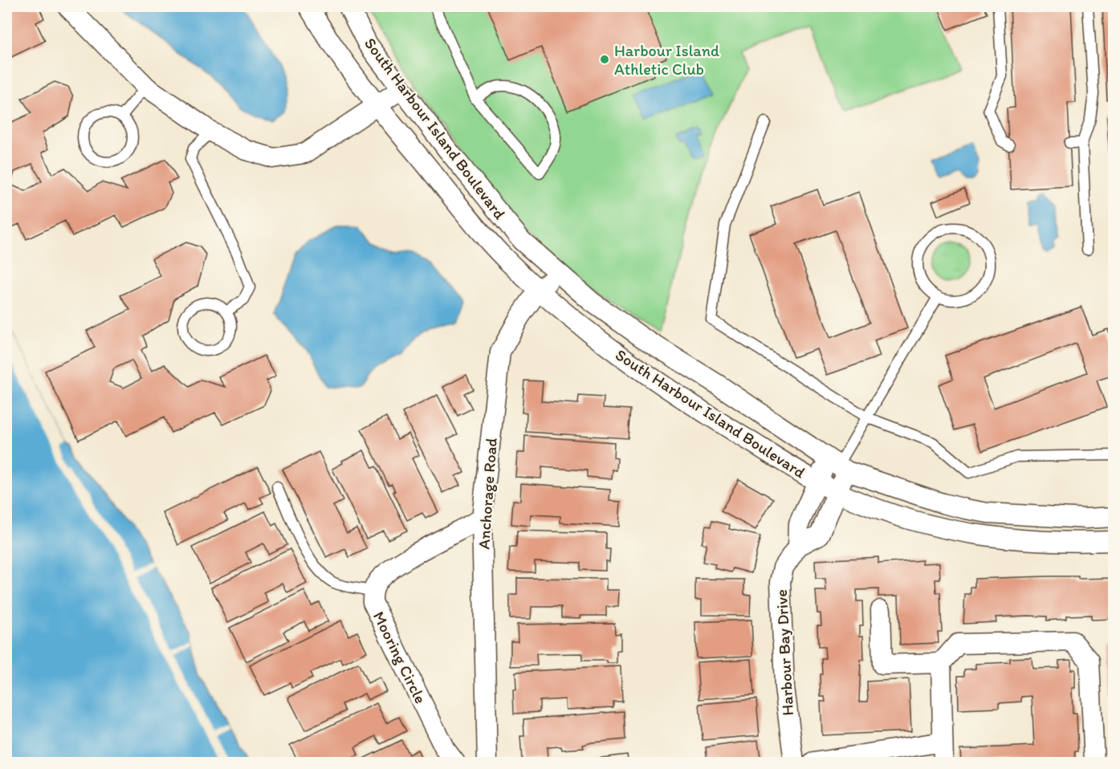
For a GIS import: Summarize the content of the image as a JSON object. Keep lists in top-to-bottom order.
{
  "streets": {
    "street": [
      "South Harbour Island Boulevard",
      "Anchorage Road",
      "Harbour Bay Drive",
      "Mooring Circle"
    ]
  },
  "crossings": [
    ["South Harbour Island Boulevard", "Anchorage Road"],
    ["South Harbour Island Boulevard", "Harbour Bay Drive"],
    ["Anchorage Road", "Mooring Circle"]
  ],
  "places": ["Harbour Island Athletic Club"]
}
